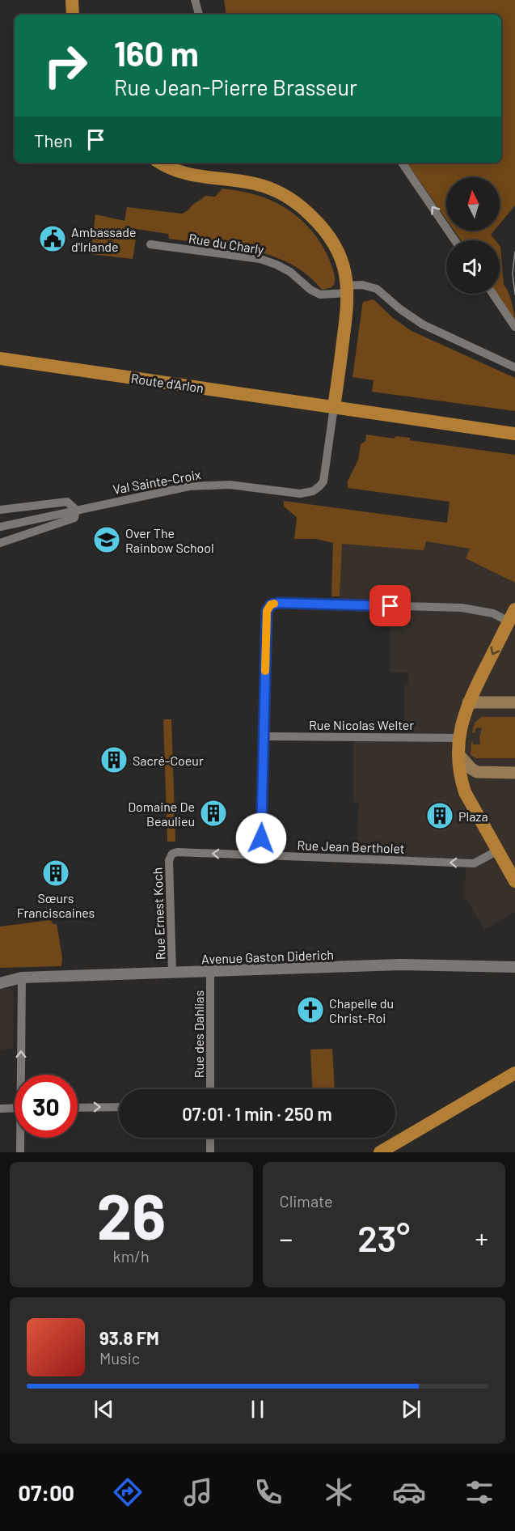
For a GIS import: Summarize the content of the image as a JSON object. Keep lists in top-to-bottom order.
{
  "streets": {
    "main road": ["Route d'Arlon"],
    "street": [
      "Rue du Charly",
      "Val Sainte-Croix",
      "Rue Nicolas Welter",
      "Rue Jean Bertholet",
      "Rue Ernest Koch",
      "Avenue Gaston Diderich",
      "Rue des Dahlias"
    ]
  },
  "crossings": [
    ["Route d'Arlon", "Val Sainte-Croix"],
    ["Rue Jean Bertholet", "Rue Ernest Koch"],
    ["Rue Ernest Koch", "Avenue Gaston Diderich"],
    ["Avenue Gaston Diderich", "Rue des Dahlias"]
  ],
  "one_way": ["Rue Jean Bertholet"],
  "places": {
    "public building": ["Ambassade d'Irlande"],
    "school or university": ["Over The Rainbow School"],
    "building": [
      "Sacré-Coeur",
      "Domaine De Beaulieu",
      "Plaza",
      "Sœurs Franciscaines"
    ],
    "church": ["Chapelle du Christ-Roi"]
  },
  "north": "top",
  "page": {
    "turn": ["160 m", "Rue Jean-Pierre Brasseur"],
    "then": "Then",
    "limit": "30",
    "trip": "07:01 · 1 min · 250 m",
    "tile": [
      ["26", "km/h"],
      "Climate"
    ],
    "heat": ["−", "23°", "+"],
    "song": ["93.8 FM", "Music"],
    "tabs": "07:00"
  }
}
